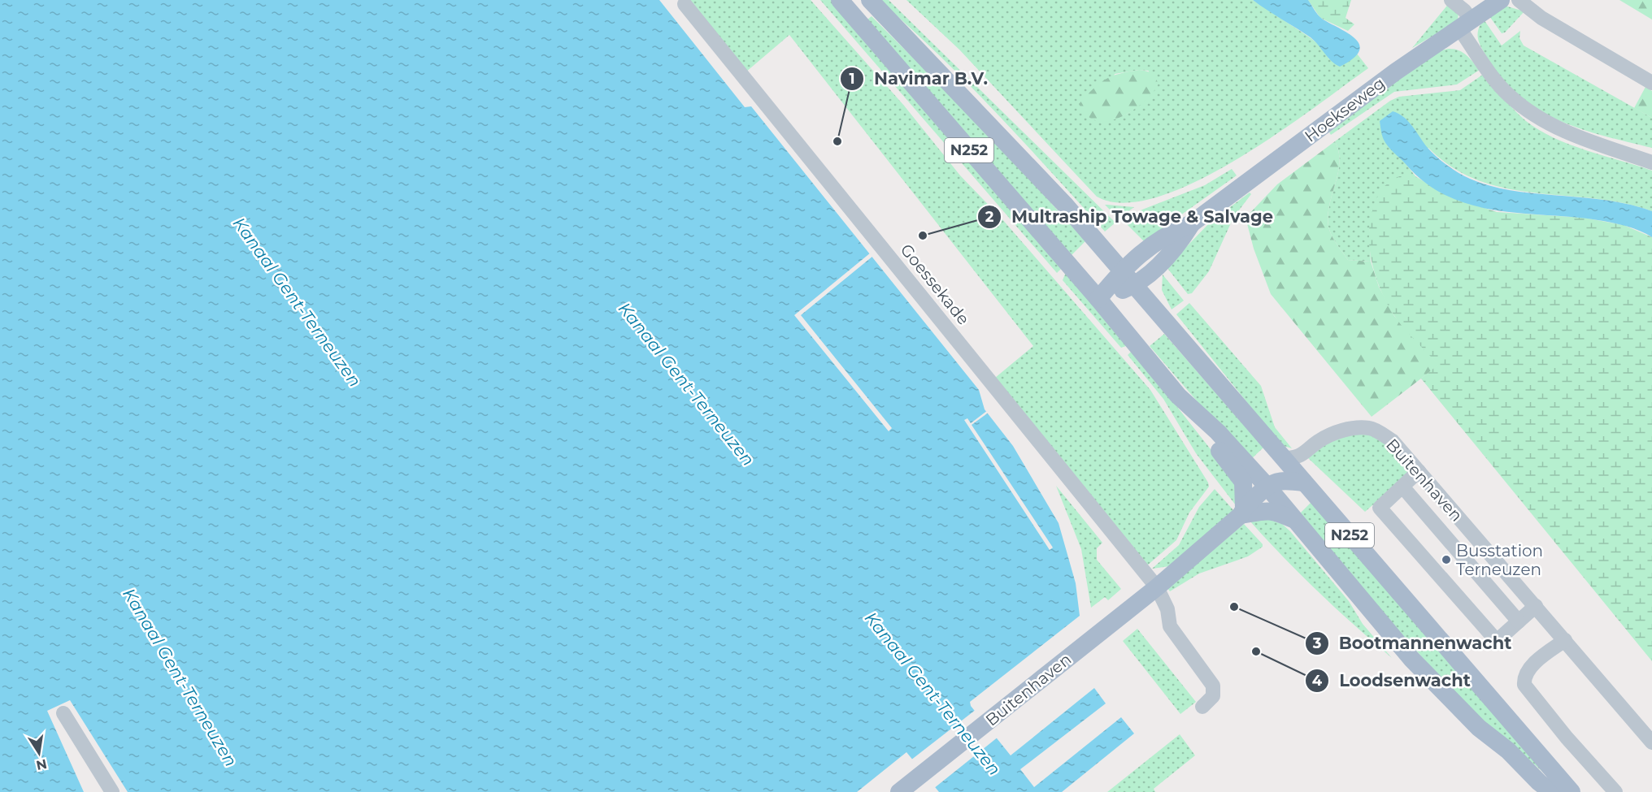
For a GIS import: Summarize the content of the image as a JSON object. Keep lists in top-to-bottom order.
{
  "streets": {
    "main road": ["Hoekseweg", "N252", "Buitenhaven"],
    "street": ["Goessekade"]
  },
  "crossings": [
    ["Hoekseweg", "N252"],
    ["Hoekseweg", "Buitenhaven"],
    ["N252", "Buitenhaven"],
    ["Goessekade", "Buitenhaven"]
  ],
  "water": ["Kanaal Gent-Terneuzen"],
  "places": [
    "Navimar B.V.",
    "Multraship Towage & Salvage",
    "Busstation Terneuzen",
    "Bootmannenwacht",
    "Loodsenwacht"
  ],
  "north": "bottom"
}
